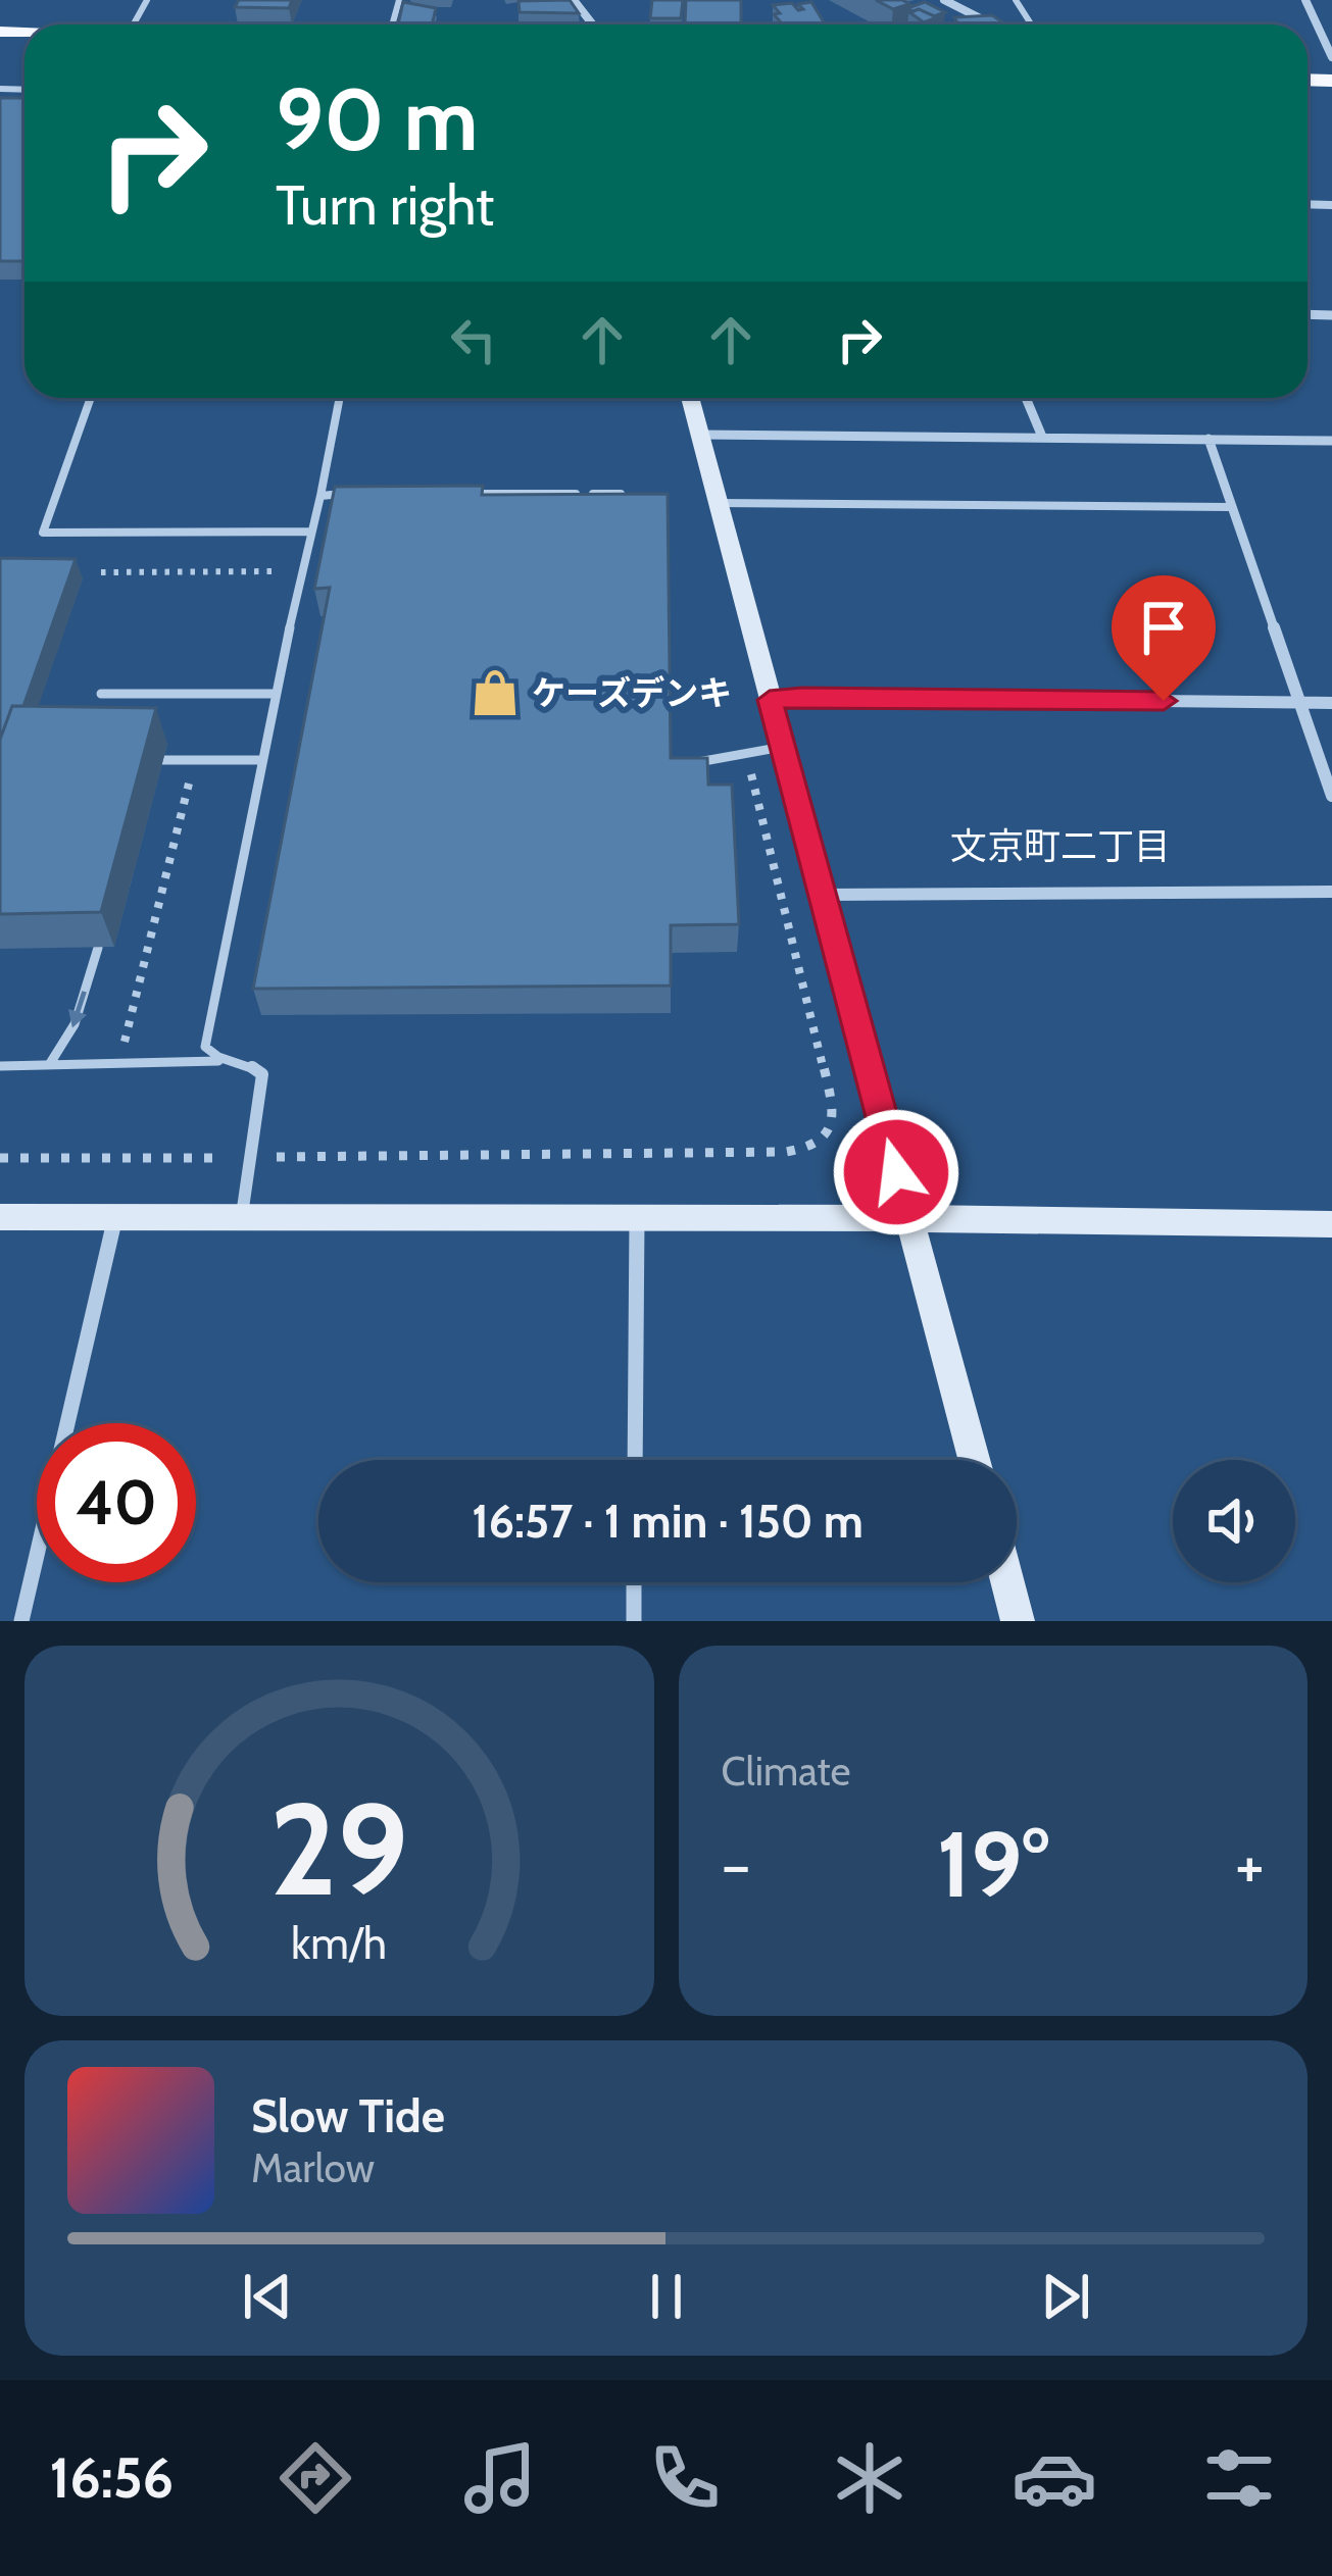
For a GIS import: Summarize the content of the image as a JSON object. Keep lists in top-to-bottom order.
{
  "districts": ["文京町二丁目"],
  "places": {
    "shop": ["ケーズデンキ"]
  },
  "page": {
    "turn": ["90 m", "Turn right"],
    "limit": "40",
    "trip": "16:57 · 1 min · 150 m",
    "tile": "Climate",
    "heat": ["−", "19°", "+"],
    "song": ["Slow Tide", "Marlow"],
    "tabs": "16:56",
    "gauge": ["29", "km/h"]
  }
}
